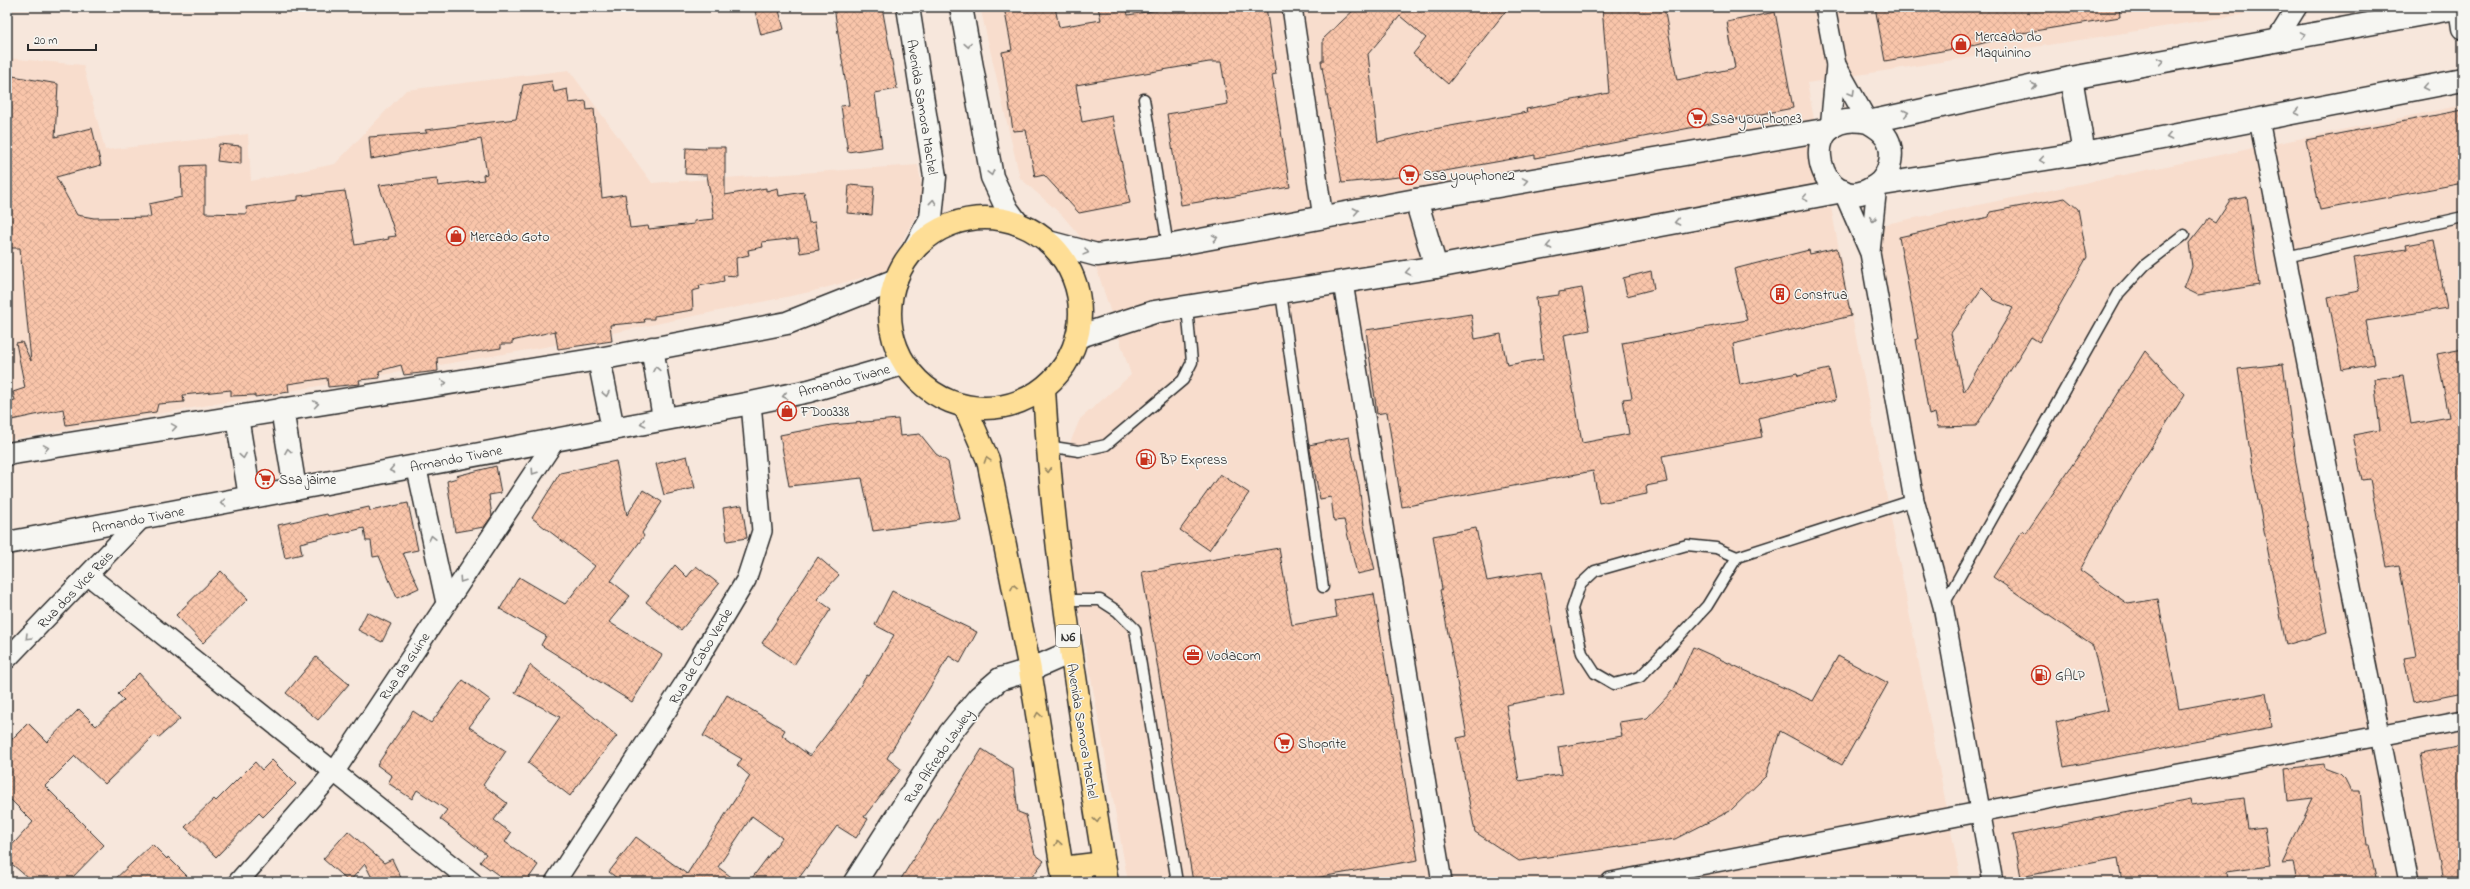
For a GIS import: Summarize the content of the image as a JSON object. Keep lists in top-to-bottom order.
{
  "streets": {
    "highway": ["Avenida Samora Machel", "N6"],
    "street": [
      "Armando Tivane",
      "Rua dos Vice Reis",
      "Rua de Cabo Verde",
      "Rua da Guine",
      "Rua Alfredo Lawley"
    ]
  },
  "crossings": [
    ["Avenida Samora Machel", "Rua Alfredo Lawley"],
    ["Armando Tivane", "Rua dos Vice Reis"],
    ["Armando Tivane", "Rua de Cabo Verde"],
    ["Armando Tivane", "Rua da Guine"]
  ],
  "one_way": ["Rua dos Vice Reis", "Rua da Guine"],
  "places": {
    "shop": ["Mercado do Maquinino", "Mercado Goto", "FD00338"],
    "supermarket": [
      "Ssa youphone3",
      "Ssa youphone2",
      "Ssa jaime",
      "Shoprite"
    ],
    "building": ["Construa"],
    "fuel station": ["BP Express", "GALP"],
    "office": ["Vodacom"]
  },
  "scale_bar": "20 m"
}
